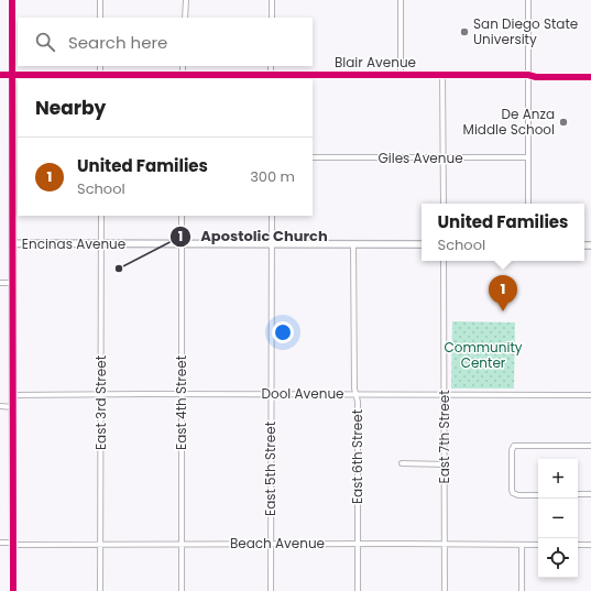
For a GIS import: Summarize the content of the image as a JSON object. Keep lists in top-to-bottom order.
{
  "streets": {
    "street": [
      "Blair Avenue",
      "Giles Avenue",
      "Encinas Avenue",
      "Dool Avenue",
      "East 3rd Street",
      "East 4th Street",
      "East 7th Street",
      "East 6th Street",
      "East 5th Street",
      "Beach Avenue"
    ]
  },
  "crossings": [
    ["Encinas Avenue", "East 3rd Street"],
    ["Encinas Avenue", "East 4th Street"],
    ["Encinas Avenue", "East 6th Street"],
    ["Encinas Avenue", "East 5th Street"],
    ["Dool Avenue", "East 3rd Street"],
    ["Dool Avenue", "East 4th Street"],
    ["Dool Avenue", "East 7th Street"],
    ["Dool Avenue", "East 6th Street"],
    ["Dool Avenue", "East 5th Street"],
    ["East 3rd Street", "Beach Avenue"],
    ["East 4th Street", "Beach Avenue"],
    ["East 7th Street", "Beach Avenue"],
    ["East 6th Street", "Beach Avenue"],
    ["East 5th Street", "Beach Avenue"]
  ],
  "parks": ["Community Center"],
  "places": ["San Diego State University", "De Anza Middle School", "Apostolic Church"],
  "page": {
    "search": "Search here",
    "heading": "Nearby",
    "list": [
      {
        "mark": "1",
        "name": "United Families",
        "note": "School",
        "value": "300 m"
      }
    ],
    "popup": ["United Families", "School"],
    "pins": "1",
    "map_buttons": ["+", "−"]
  }
}
